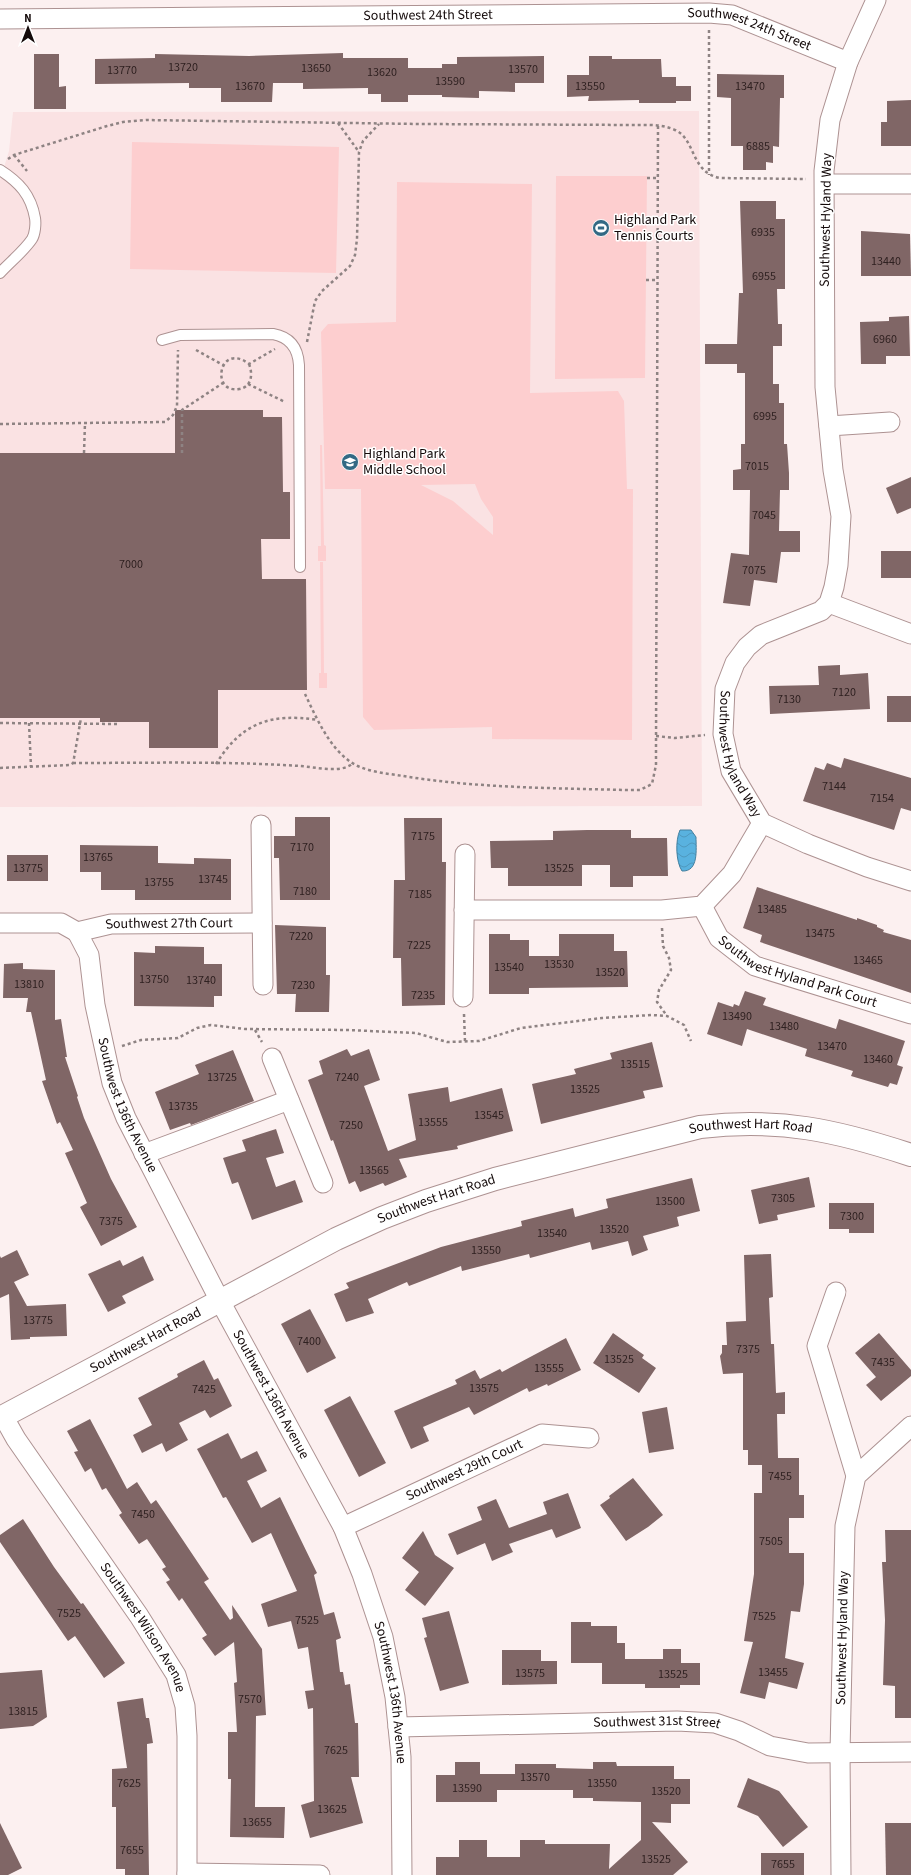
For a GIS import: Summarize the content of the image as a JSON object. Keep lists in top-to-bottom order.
{
  "streets": {
    "street": [
      "Southwest 24th Street",
      "Southwest Hyland Way",
      "Southwest 27th Court",
      "Southwest Hyland Park Court",
      "Southwest 136th Avenue",
      "Southwest Hart Road",
      "Southwest 29th Court",
      "Southwest Wilson Avenue",
      "Southwest 31st Street"
    ]
  },
  "crossings": [
    ["Southwest 24th Street", "Southwest Hyland Way"],
    ["Southwest Hyland Way", "Southwest 31st Street"],
    ["Southwest 27th Court", "Southwest 136th Avenue"],
    ["Southwest 136th Avenue", "Southwest Hart Road"],
    ["Southwest 136th Avenue", "Southwest 29th Court"],
    ["Southwest 136th Avenue", "Southwest 31st Street"],
    ["Southwest Hart Road", "Southwest Wilson Avenue"]
  ],
  "places": {
    "sports": ["Highland Park Tennis Courts"],
    "school or university": ["Highland Park Middle School"]
  },
  "house_numbers": [
    "13720",
    "13650",
    "13570",
    "13770",
    "13620",
    "13590",
    "13670",
    "13550",
    "13470",
    "6885",
    "6935",
    "13440",
    "6955",
    "6960",
    "6995",
    "7015",
    "7045",
    "7000",
    "7075",
    "7120",
    "7130",
    "7144",
    "7154",
    "7175",
    "7170",
    "13765",
    "13775",
    "13525",
    "13745",
    "13755",
    "7180",
    "7185",
    "13485",
    "13475",
    "7220",
    "7225",
    "13465",
    "13530",
    "13540",
    "13520",
    "13750",
    "13740",
    "13810",
    "7230",
    "7235",
    "13490",
    "13480",
    "13470",
    "13460",
    "13515",
    "13725",
    "7240",
    "13525",
    "13735",
    "13545",
    "13555",
    "7250",
    "13565",
    "7305",
    "13500",
    "7300",
    "7375",
    "13520",
    "13540",
    "13550",
    "13775",
    "7400",
    "7375",
    "13525",
    "7435",
    "13555",
    "13575",
    "7425",
    "7455",
    "7450",
    "7505",
    "7525",
    "7525",
    "7525",
    "13455",
    "13575",
    "13525",
    "7570",
    "13815",
    "7625",
    "13570",
    "7625",
    "13550",
    "13590",
    "13520",
    "13625",
    "13655",
    "7655",
    "13525",
    "7655"
  ],
  "north": "top"
}
